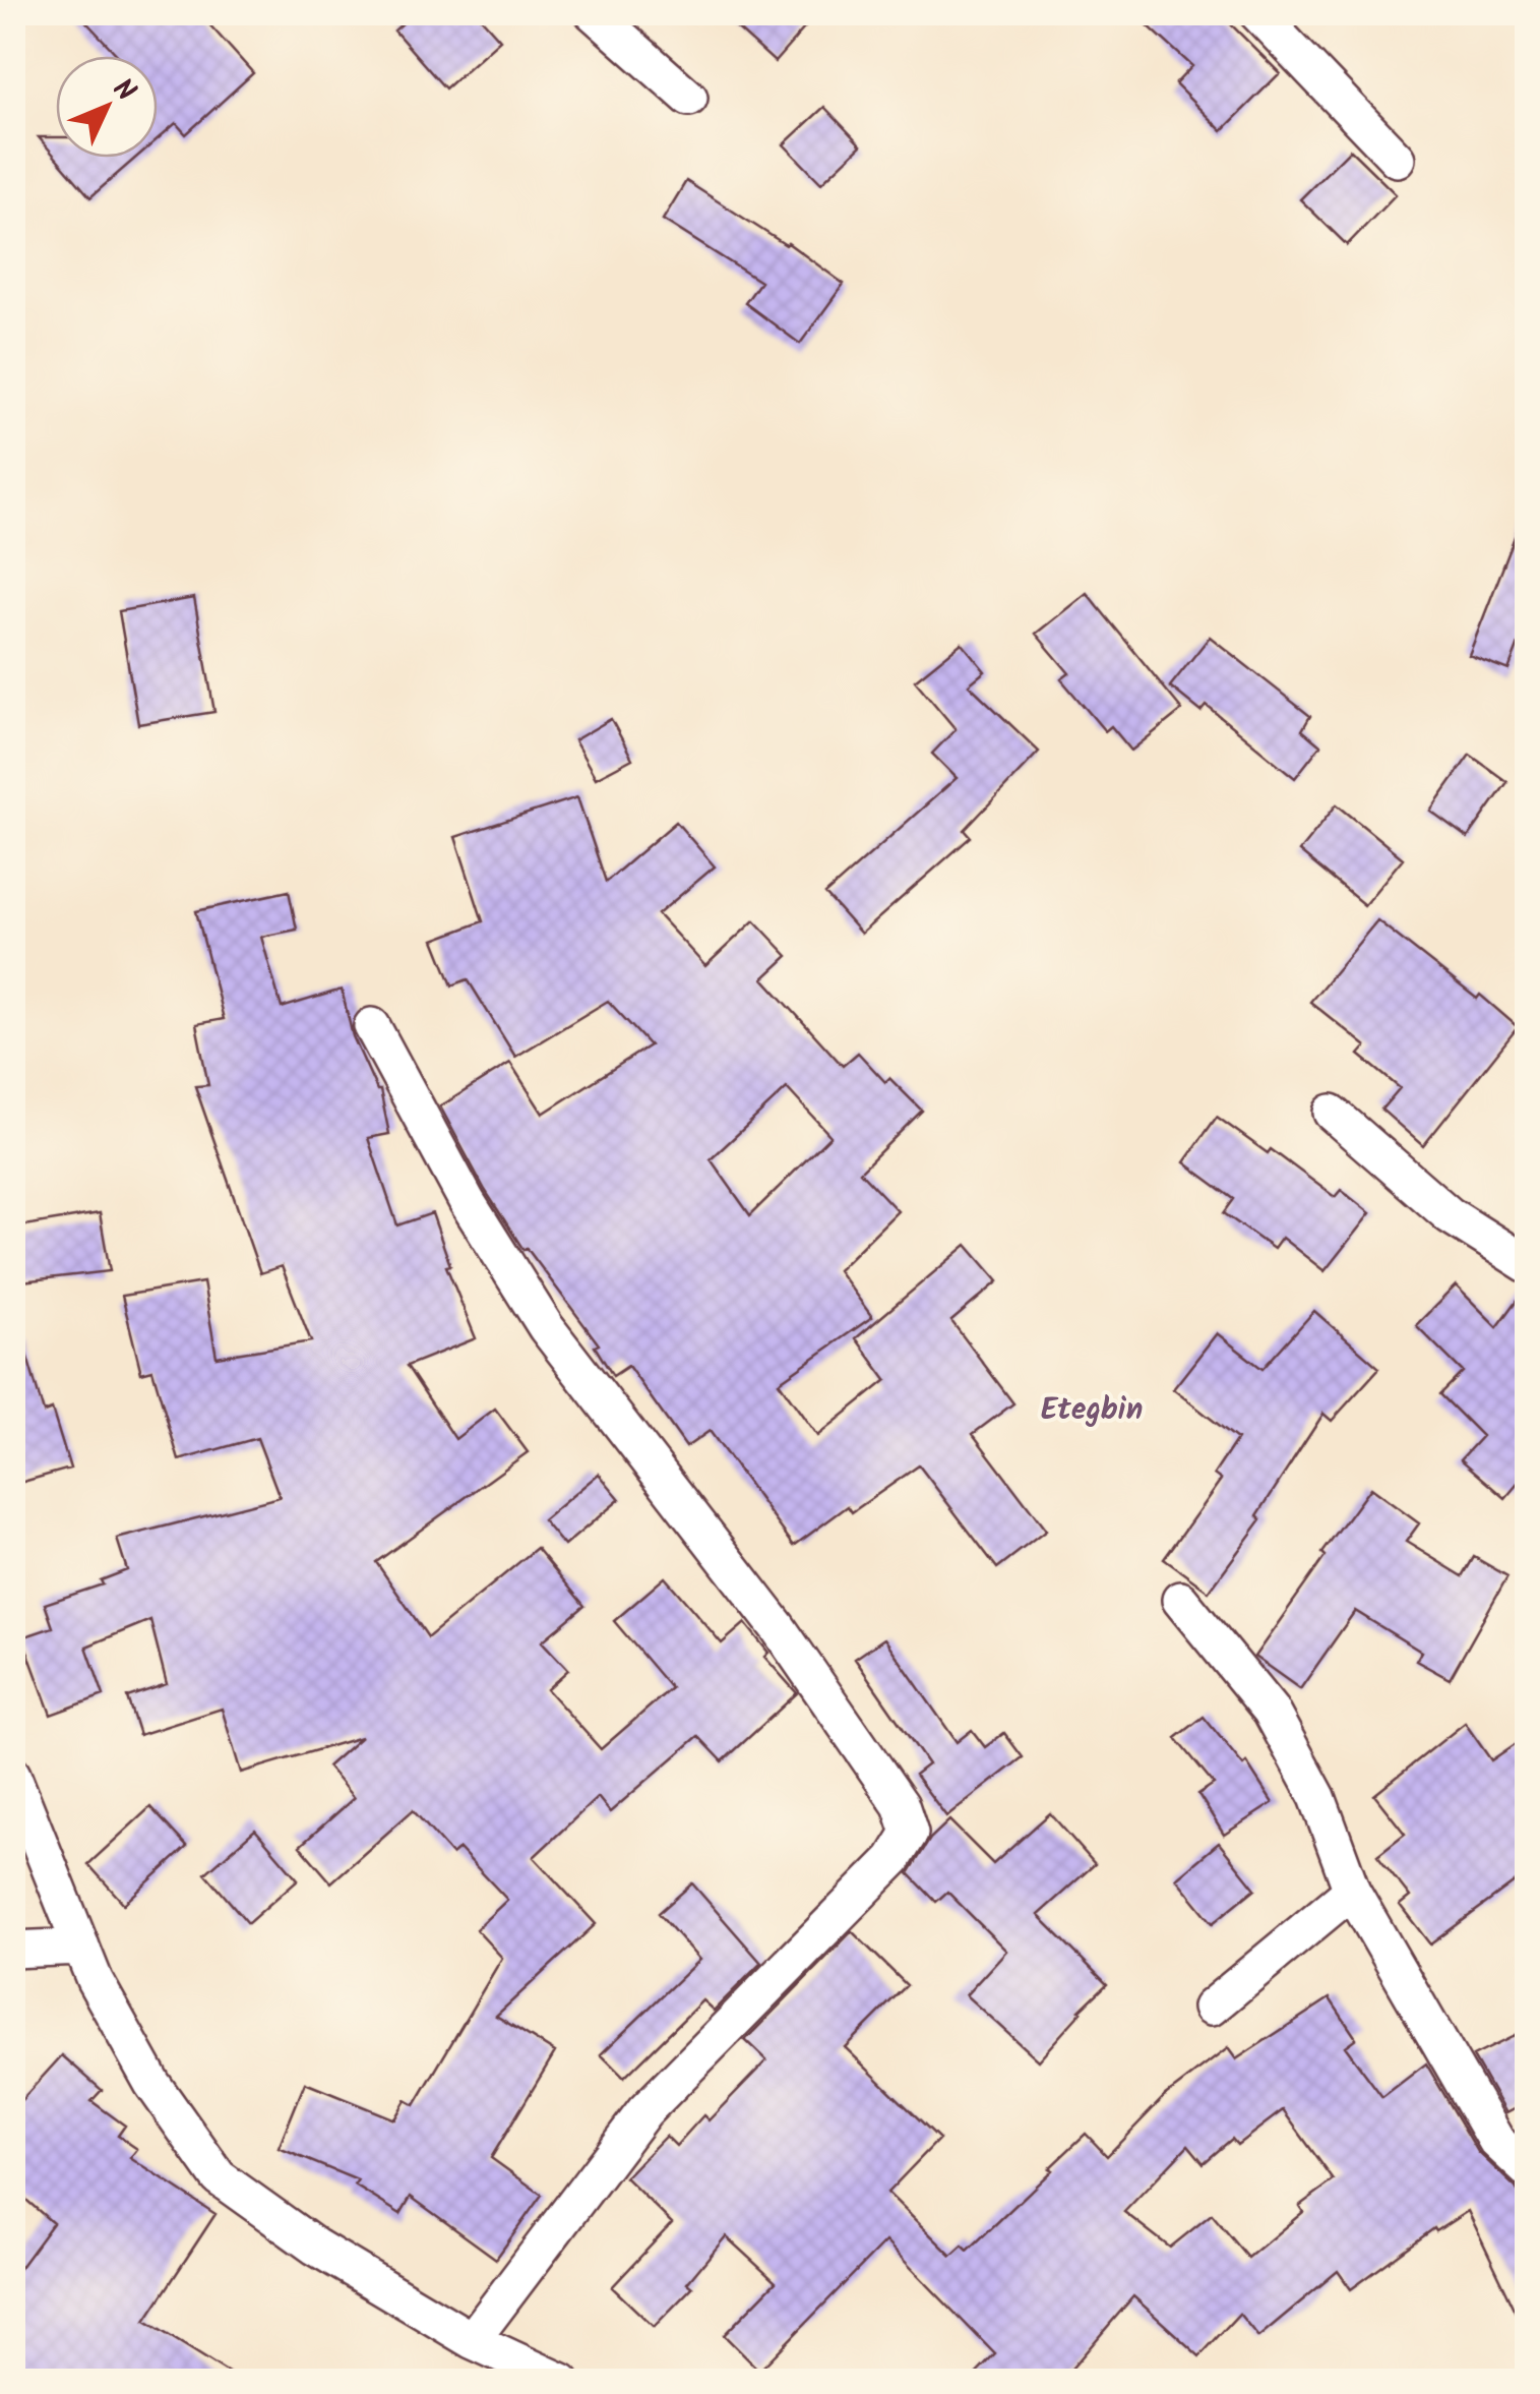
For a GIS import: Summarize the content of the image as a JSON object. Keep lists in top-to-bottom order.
{
  "districts": ["Etegbin"],
  "north": "top right"
}
